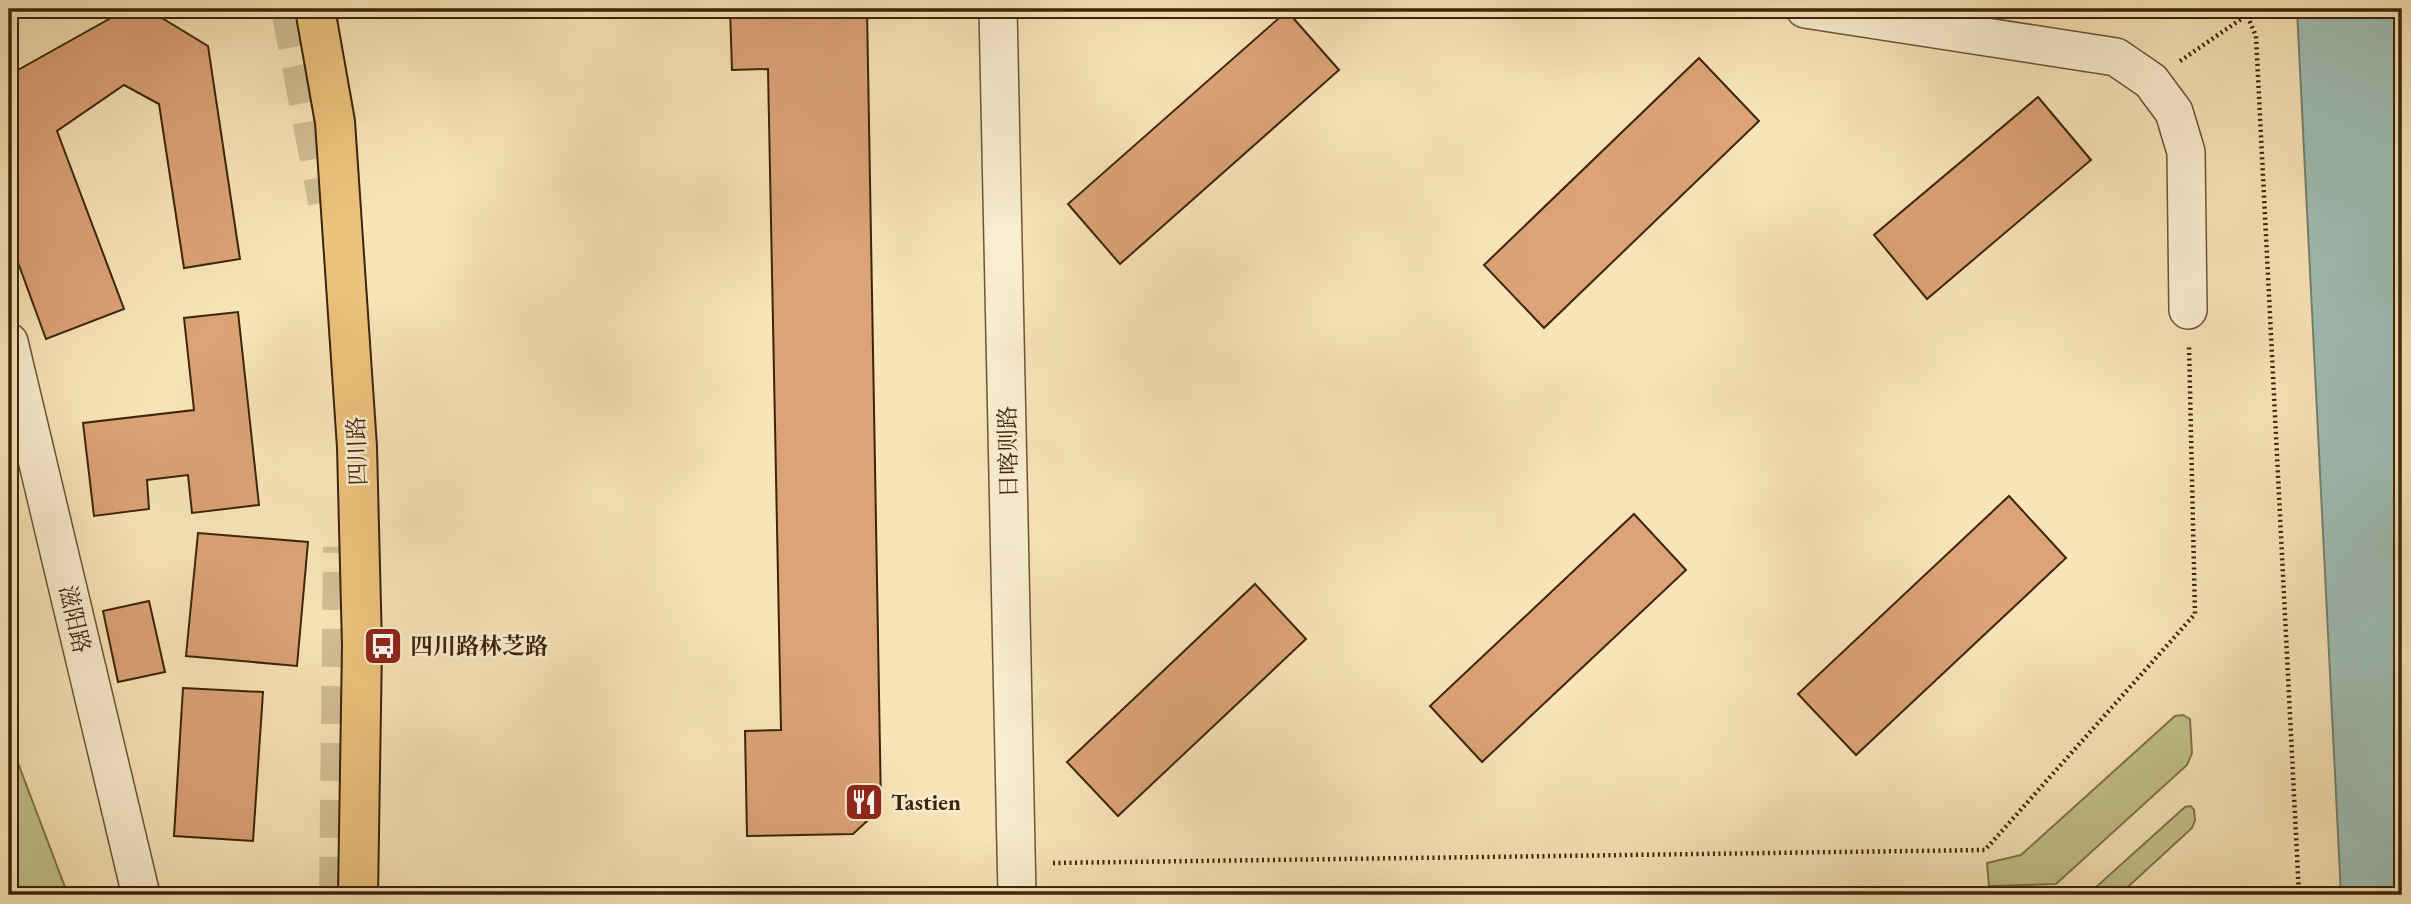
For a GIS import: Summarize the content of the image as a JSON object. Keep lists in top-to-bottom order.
{
  "streets": {
    "main road": ["四川路"],
    "street": ["日喀则路", "滋阳路"]
  },
  "places": {
    "bus stop": ["四川路林芝路"],
    "restaurant": ["Tastien"]
  }
}
